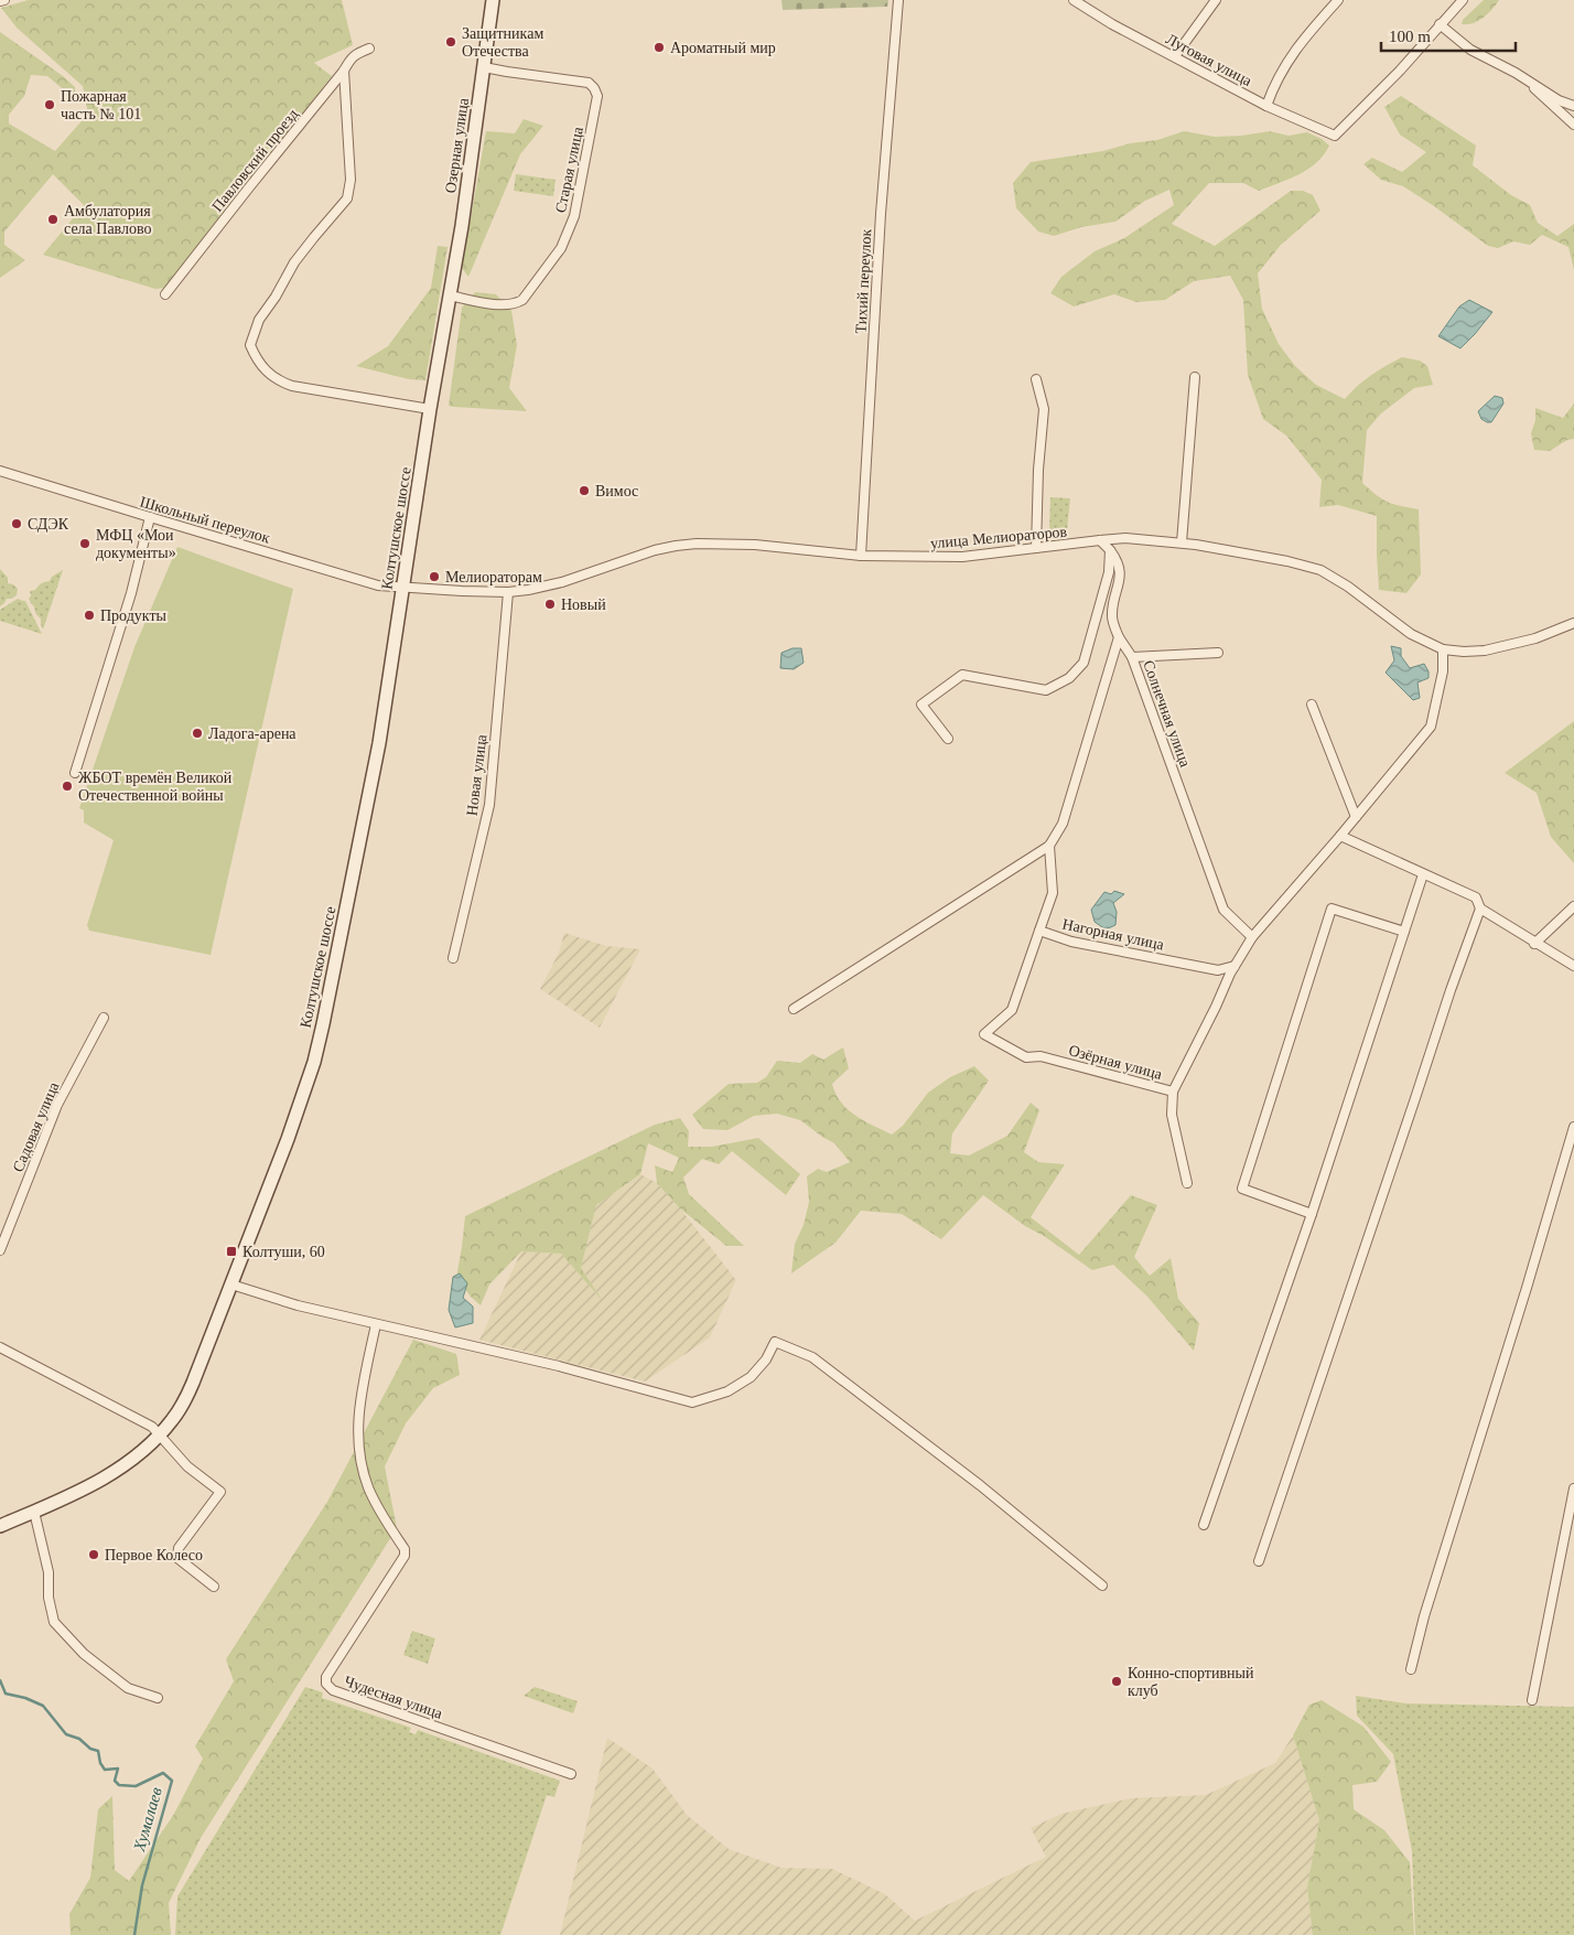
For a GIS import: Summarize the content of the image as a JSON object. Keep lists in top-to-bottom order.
{
  "streets": {
    "main road": ["Озерная улица", "Колтушское шоссе"],
    "street": [
      "Луговая улица",
      "Павловский проезд",
      "Старая улица",
      "Тихий переулок",
      "Школьный переулок",
      "улица Мелиораторов",
      "Солнечная улица",
      "Новая улица",
      "Нагорная улица",
      "Озёрная улица",
      "Садовая улица",
      "Чудесная улица"
    ]
  },
  "crossings": [
    ["Озерная улица", "Старая улица"],
    ["Озерная улица", "Колтушское шоссе"],
    ["Старая улица", "Колтушское шоссе"],
    ["Тихий переулок", "улица Мелиораторов"],
    ["Школьный переулок", "Колтушское шоссе"],
    ["Школьный переулок", "улица Мелиораторов"],
    ["Колтушское шоссе", "улица Мелиораторов"],
    ["улица Мелиораторов", "Новая улица"],
    ["улица Мелиораторов", "Озёрная улица"],
    ["Солнечная улица", "Озёрная улица"],
    ["Нагорная улица", "Озёрная улица"]
  ],
  "water": ["Хумалаев"],
  "places": {
    "other": [
      "Защитникам Отечества",
      "Ароматный мир",
      "Пожарная часть № 101",
      "Амбулатория села Павлово",
      "Вимос",
      "СДЭК",
      "МФЦ «Мои документы»",
      "Мелиораторам",
      "Новый",
      "Продукты",
      "Ладога-арена",
      "ЖБОТ времён Великой Отечественной войны",
      "Первое Колесо",
      "Конно-спортивный клуб"
    ],
    "transit": ["Колтуши, 60"]
  },
  "scale_bar": "100 m"
}
